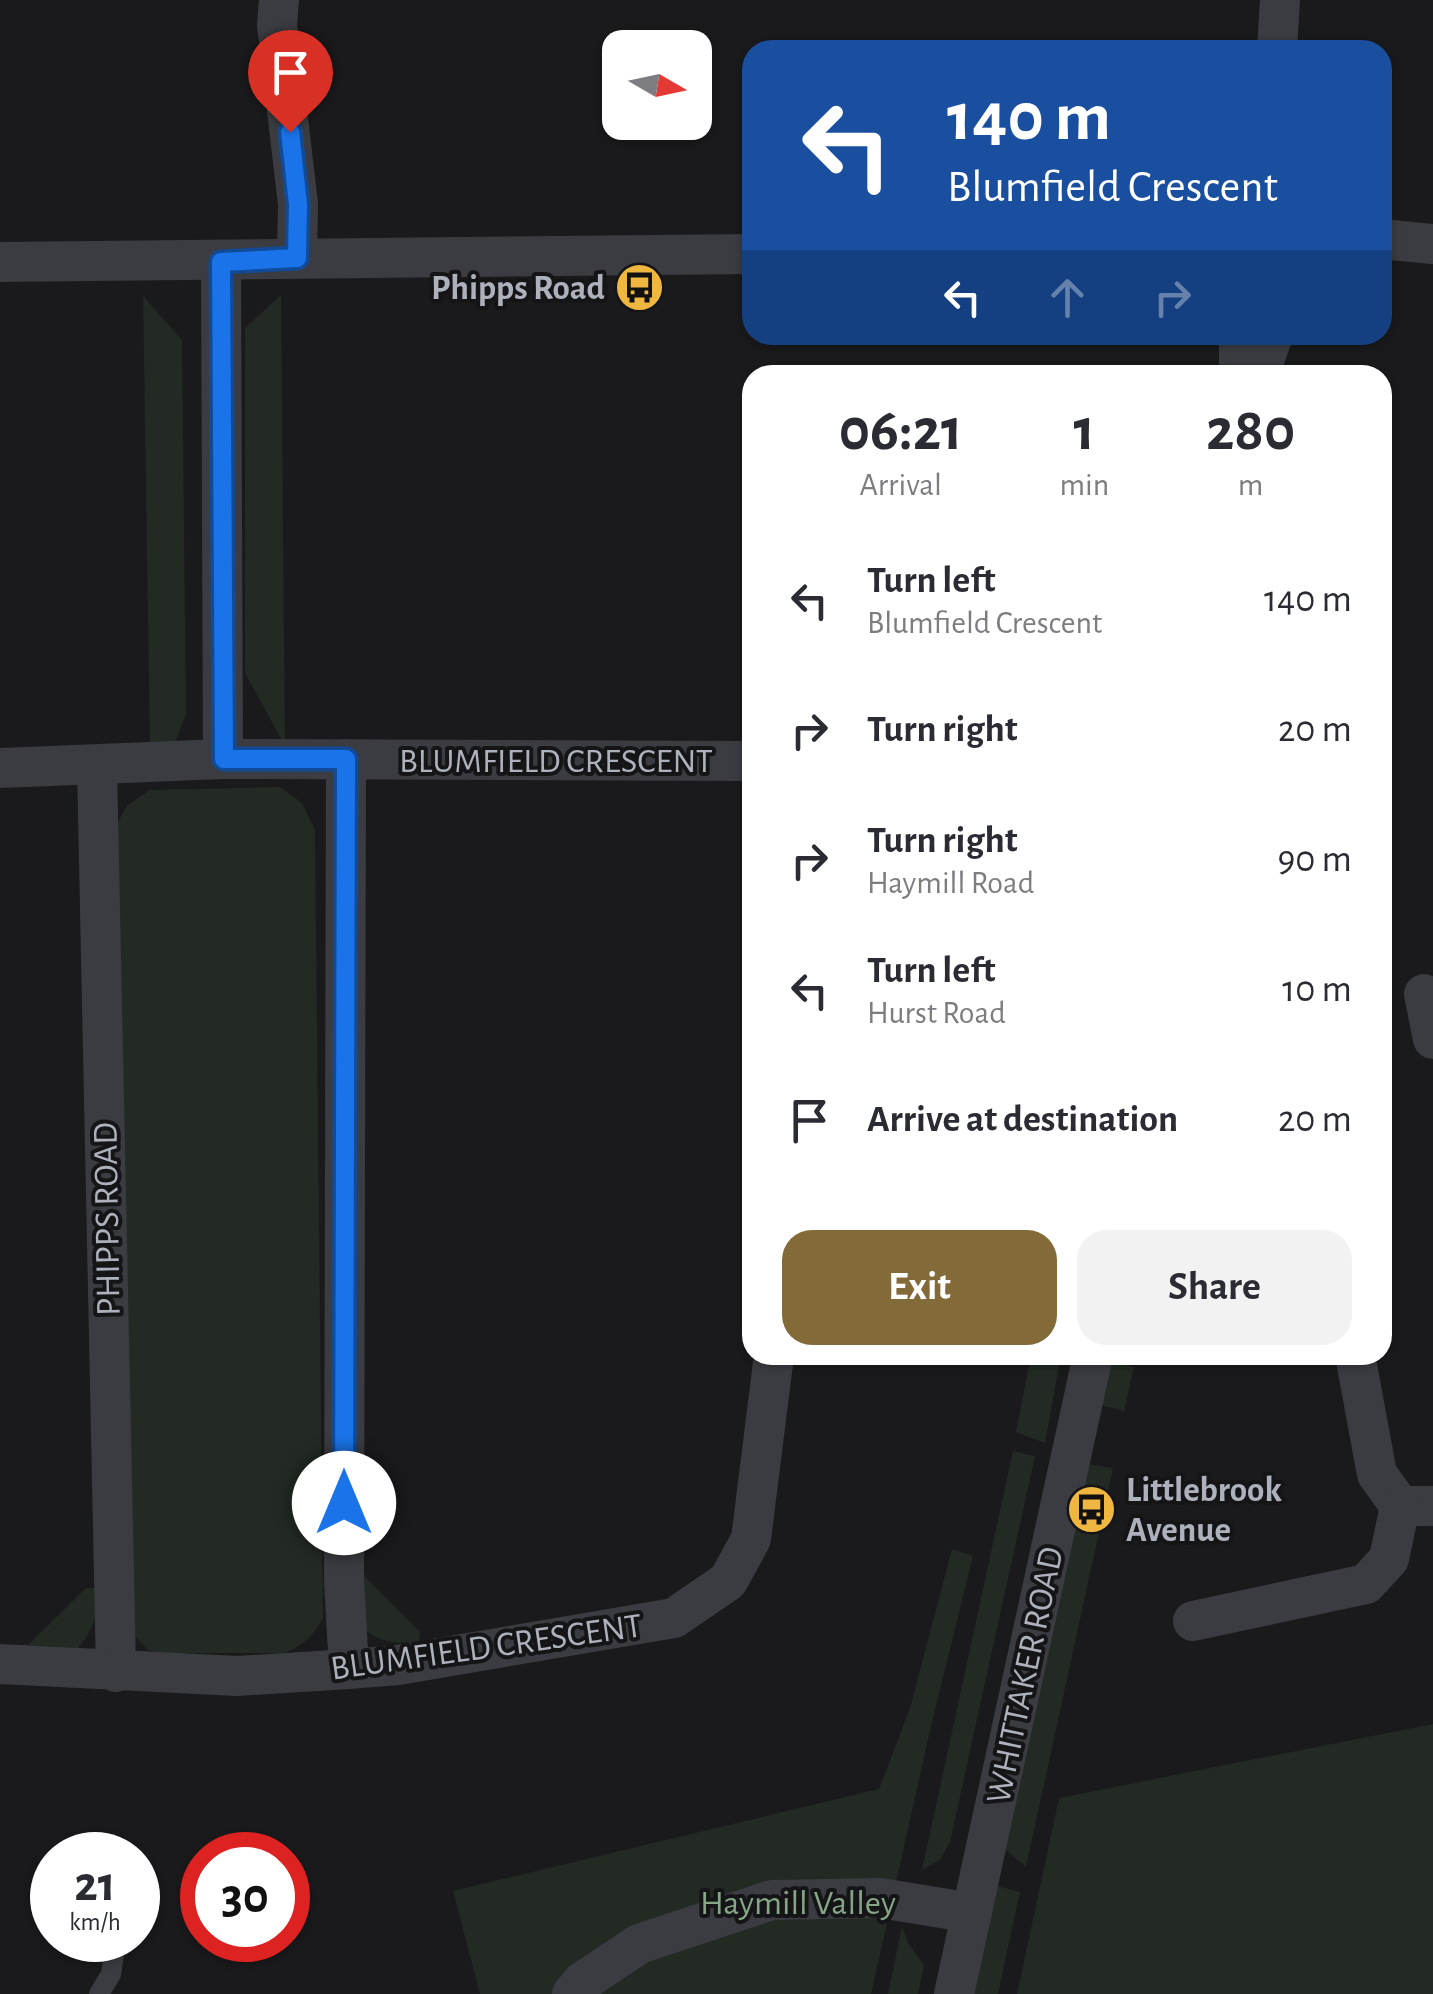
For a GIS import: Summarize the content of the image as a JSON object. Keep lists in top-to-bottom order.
{
  "streets": {
    "street": ["BLUMFIELD CRESCENT", "PHIPPS ROAD", "WHITTAKER ROAD"]
  },
  "crossings": [
    ["BLUMFIELD CRESCENT", "PHIPPS ROAD"]
  ],
  "parks": ["Haymill Valley"],
  "places": {
    "bus stop": ["Phipps Road", "Littlebrook Avenue"]
  },
  "north": "right",
  "page": {
    "turn": ["140 m", "Blumfield Crescent"],
    "eta": [
      "06:21",
      "Arrival",
      "1",
      "min",
      "280",
      "m"
    ],
    "list": [
      {
        "name": "Turn left",
        "note": "Blumfield Crescent",
        "value": "140 m"
      },
      {
        "name": "Turn right",
        "value": "20 m"
      },
      {
        "name": "Turn right",
        "note": "Haymill Road",
        "value": "90 m"
      },
      {
        "name": "Turn left",
        "note": "Hurst Road",
        "value": "10 m"
      },
      {
        "name": "Arrive at destination",
        "value": "20 m"
      }
    ],
    "buttons": ["Exit", "Share"],
    "speed": "21 km/h",
    "limit": "30"
  }
}
